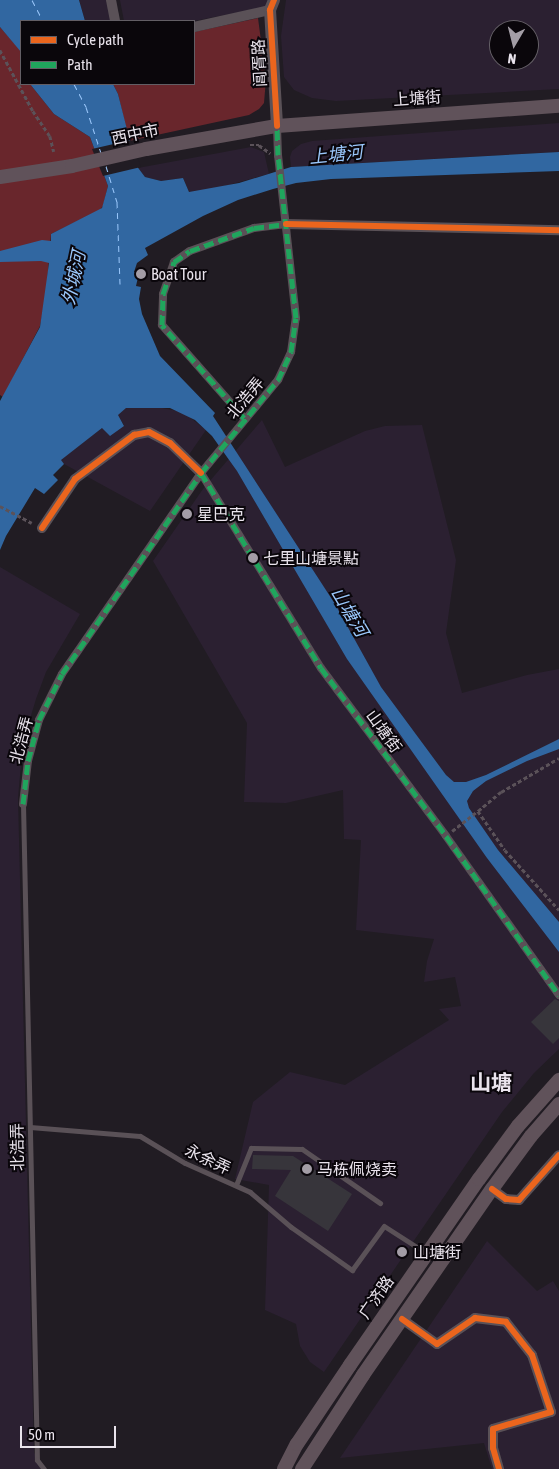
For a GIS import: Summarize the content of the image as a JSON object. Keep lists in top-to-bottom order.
{
  "streets": {
    "main road": ["上塘街", "西中市", "广济路"],
    "street": ["阊胥路", "北浩弄", "山塘街"],
    "lane": ["永余弄"]
  },
  "crossings": [
    ["阊胥路", "上塘街"],
    ["阊胥路", "西中市"],
    ["阊胥路", "北浩弄"],
    ["上塘街", "西中市"],
    ["上塘街", "北浩弄"],
    ["西中市", "北浩弄"],
    ["北浩弄", "山塘街"],
    ["北浩弄", "永余弄"],
    ["永余弄", "广济路"]
  ],
  "districts": ["山塘"],
  "water": ["上塘河", "外城河", "山塘河"],
  "places": [
    "Boat Tour",
    "星巴克",
    "七里山塘景點",
    "马栋佩烧卖",
    "山塘街"
  ],
  "legend": ["Cycle path", "Path"],
  "scale_bar": "50 m",
  "north": "bottom"
}
